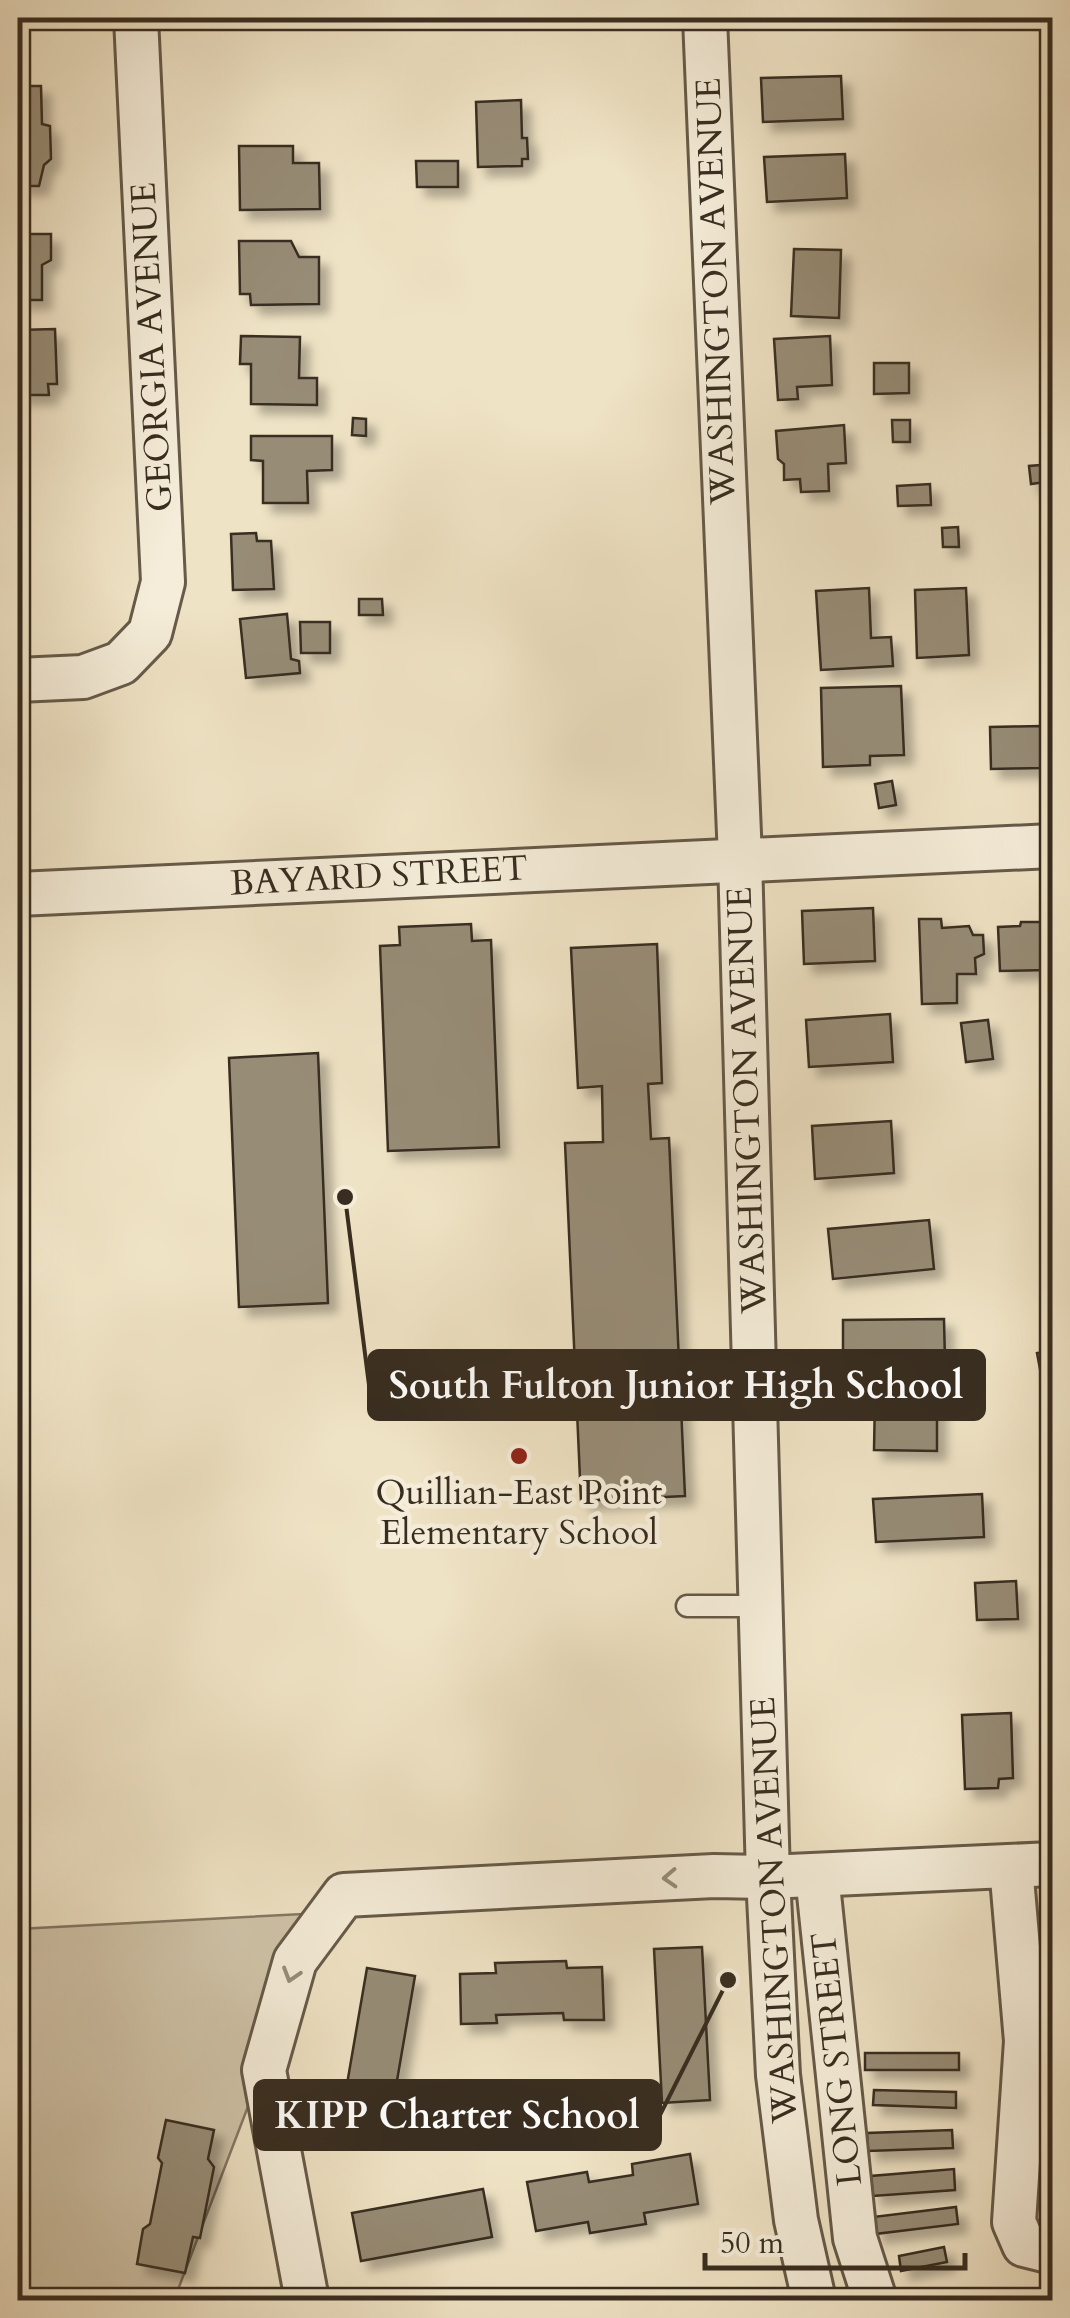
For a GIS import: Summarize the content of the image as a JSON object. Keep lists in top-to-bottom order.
{
  "streets": {
    "street": [
      "WASHINGTON AVENUE",
      "GEORGIA AVENUE",
      "BAYARD STREET",
      "LONG STREET"
    ]
  },
  "crossings": [
    ["WASHINGTON AVENUE", "BAYARD STREET"]
  ],
  "places": ["South Fulton Junior High School", "Quillian-East Point Elementary School", "KIPP Charter School"],
  "scale_bar": "50 m"
}
